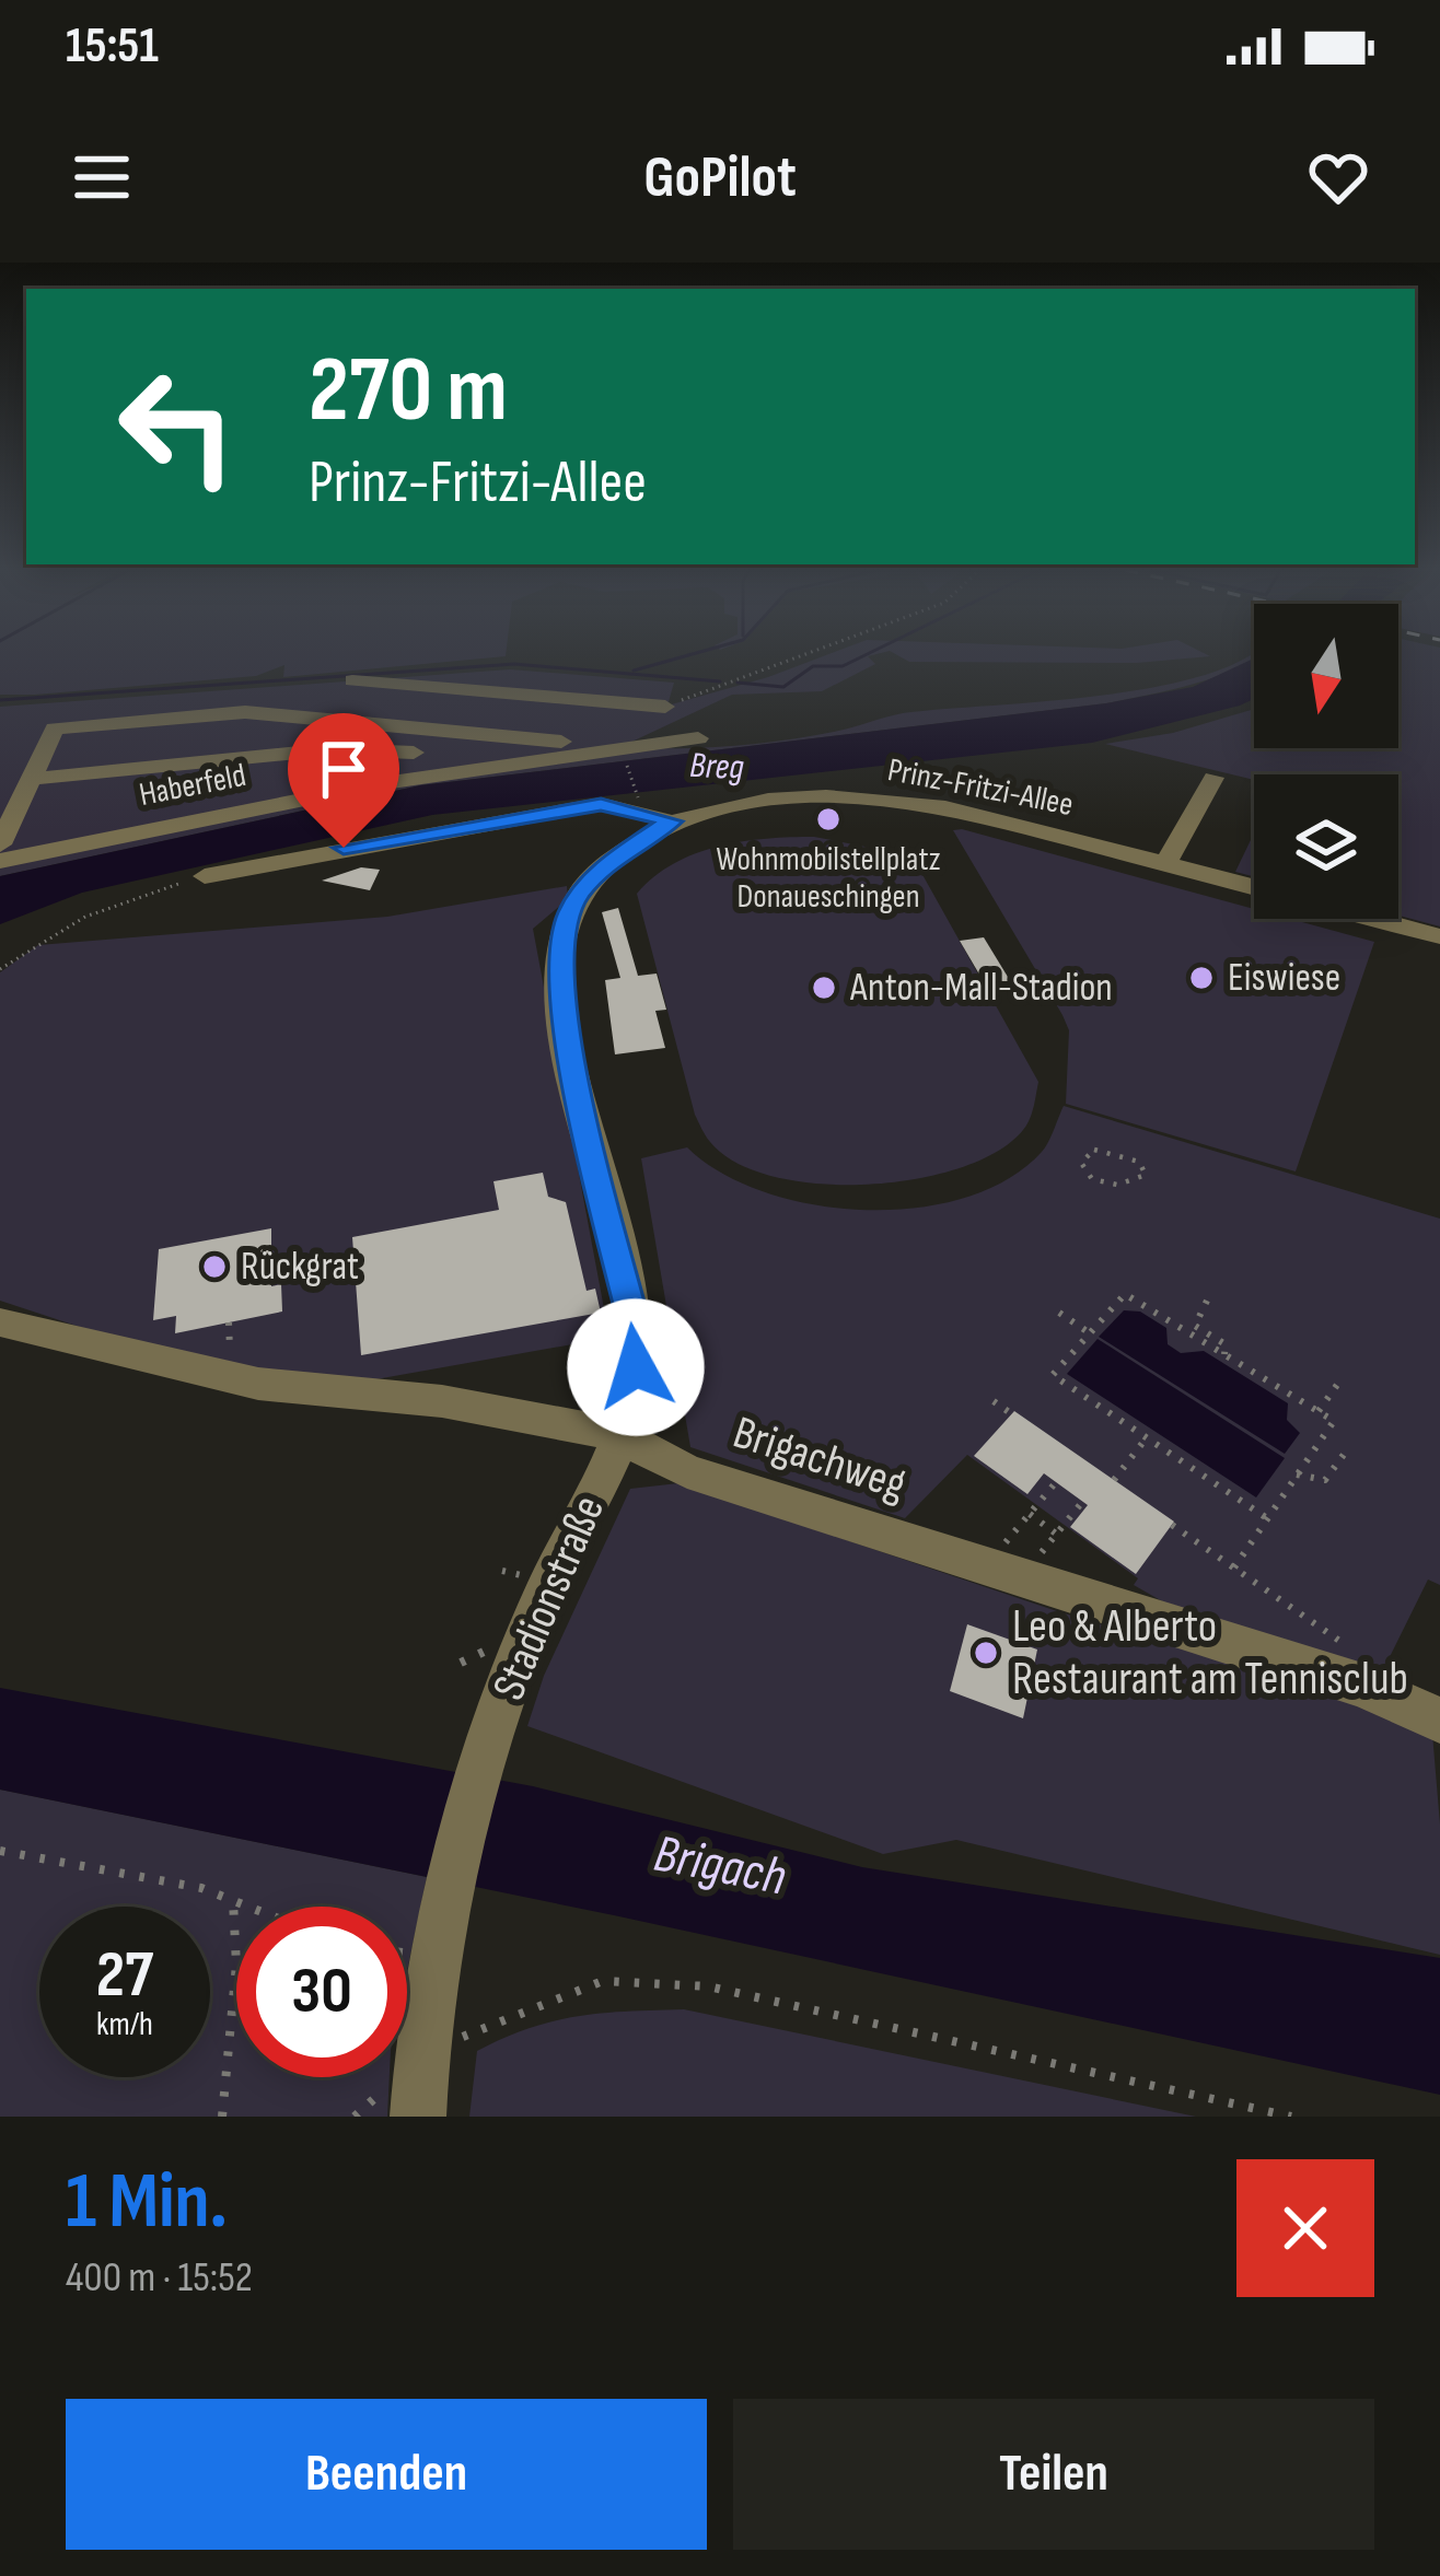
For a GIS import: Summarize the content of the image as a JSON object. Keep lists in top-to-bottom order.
{
  "streets": {
    "street": [
      "Haberfeld",
      "Prinz-Fritzi-Allee",
      "Brigachweg",
      "Stadionstraße"
    ]
  },
  "crossings": [
    ["Prinz-Fritzi-Allee", "Stadionstraße"],
    ["Brigachweg", "Stadionstraße"]
  ],
  "water": ["Breg", "Brigach"],
  "places": [
    "Wohnmobilstellplatz Donaueschingen",
    "Eiswiese",
    "Anton-Mall-Stadion",
    "Rückgrat",
    "Leo & Alberto Restaurant am Tennisclub"
  ],
  "north": "bottom",
  "page": {
    "status": "15:51",
    "header": "GoPilot",
    "turn": ["270 m", "Prinz-Fritzi-Allee"],
    "speed": "27 km/h",
    "limit": "30",
    "heading": ["1 Min.", "400 m · 15:52"],
    "buttons": ["Beenden", "Teilen"]
  }
}
